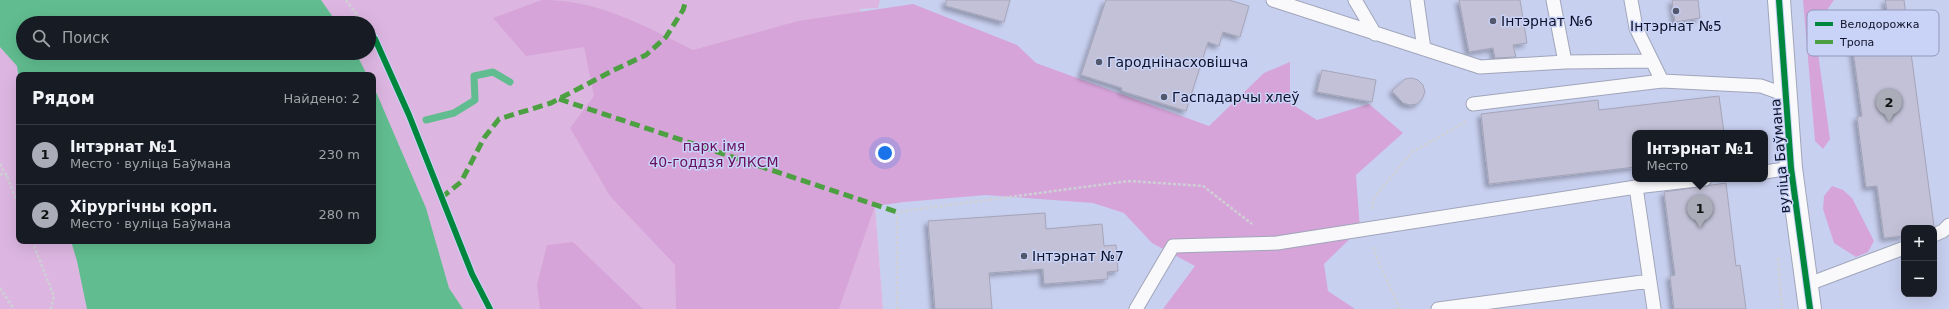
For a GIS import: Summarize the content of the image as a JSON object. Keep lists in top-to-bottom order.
{
  "streets": {
    "street": ["вуліца Баўмана"]
  },
  "parks": ["парк імя 40-годдзя УЛКСМ"],
  "places": [
    "Інтэрнат №5",
    "Інтэрнат №6",
    "Гароднінасховішча",
    "Гаспадарчы хлеў",
    "Інтэрнат №7"
  ],
  "legend": ["Велодорожка", "Тропа"],
  "page": {
    "search": "Поиск",
    "heading": ["Рядом", "Найдено: 2"],
    "pins": ["2", "1"],
    "list": [
      {
        "mark": "1",
        "name": "Інтэрнат №1",
        "note": "Место · вуліца Баўмана",
        "value": "230 m"
      },
      {
        "mark": "2",
        "name": "Хірургічны корп.",
        "note": "Место · вуліца Баўмана",
        "value": "280 m"
      }
    ],
    "popup": ["Інтэрнат №1", "Место"],
    "map_buttons": ["+", "−"]
  }
}
